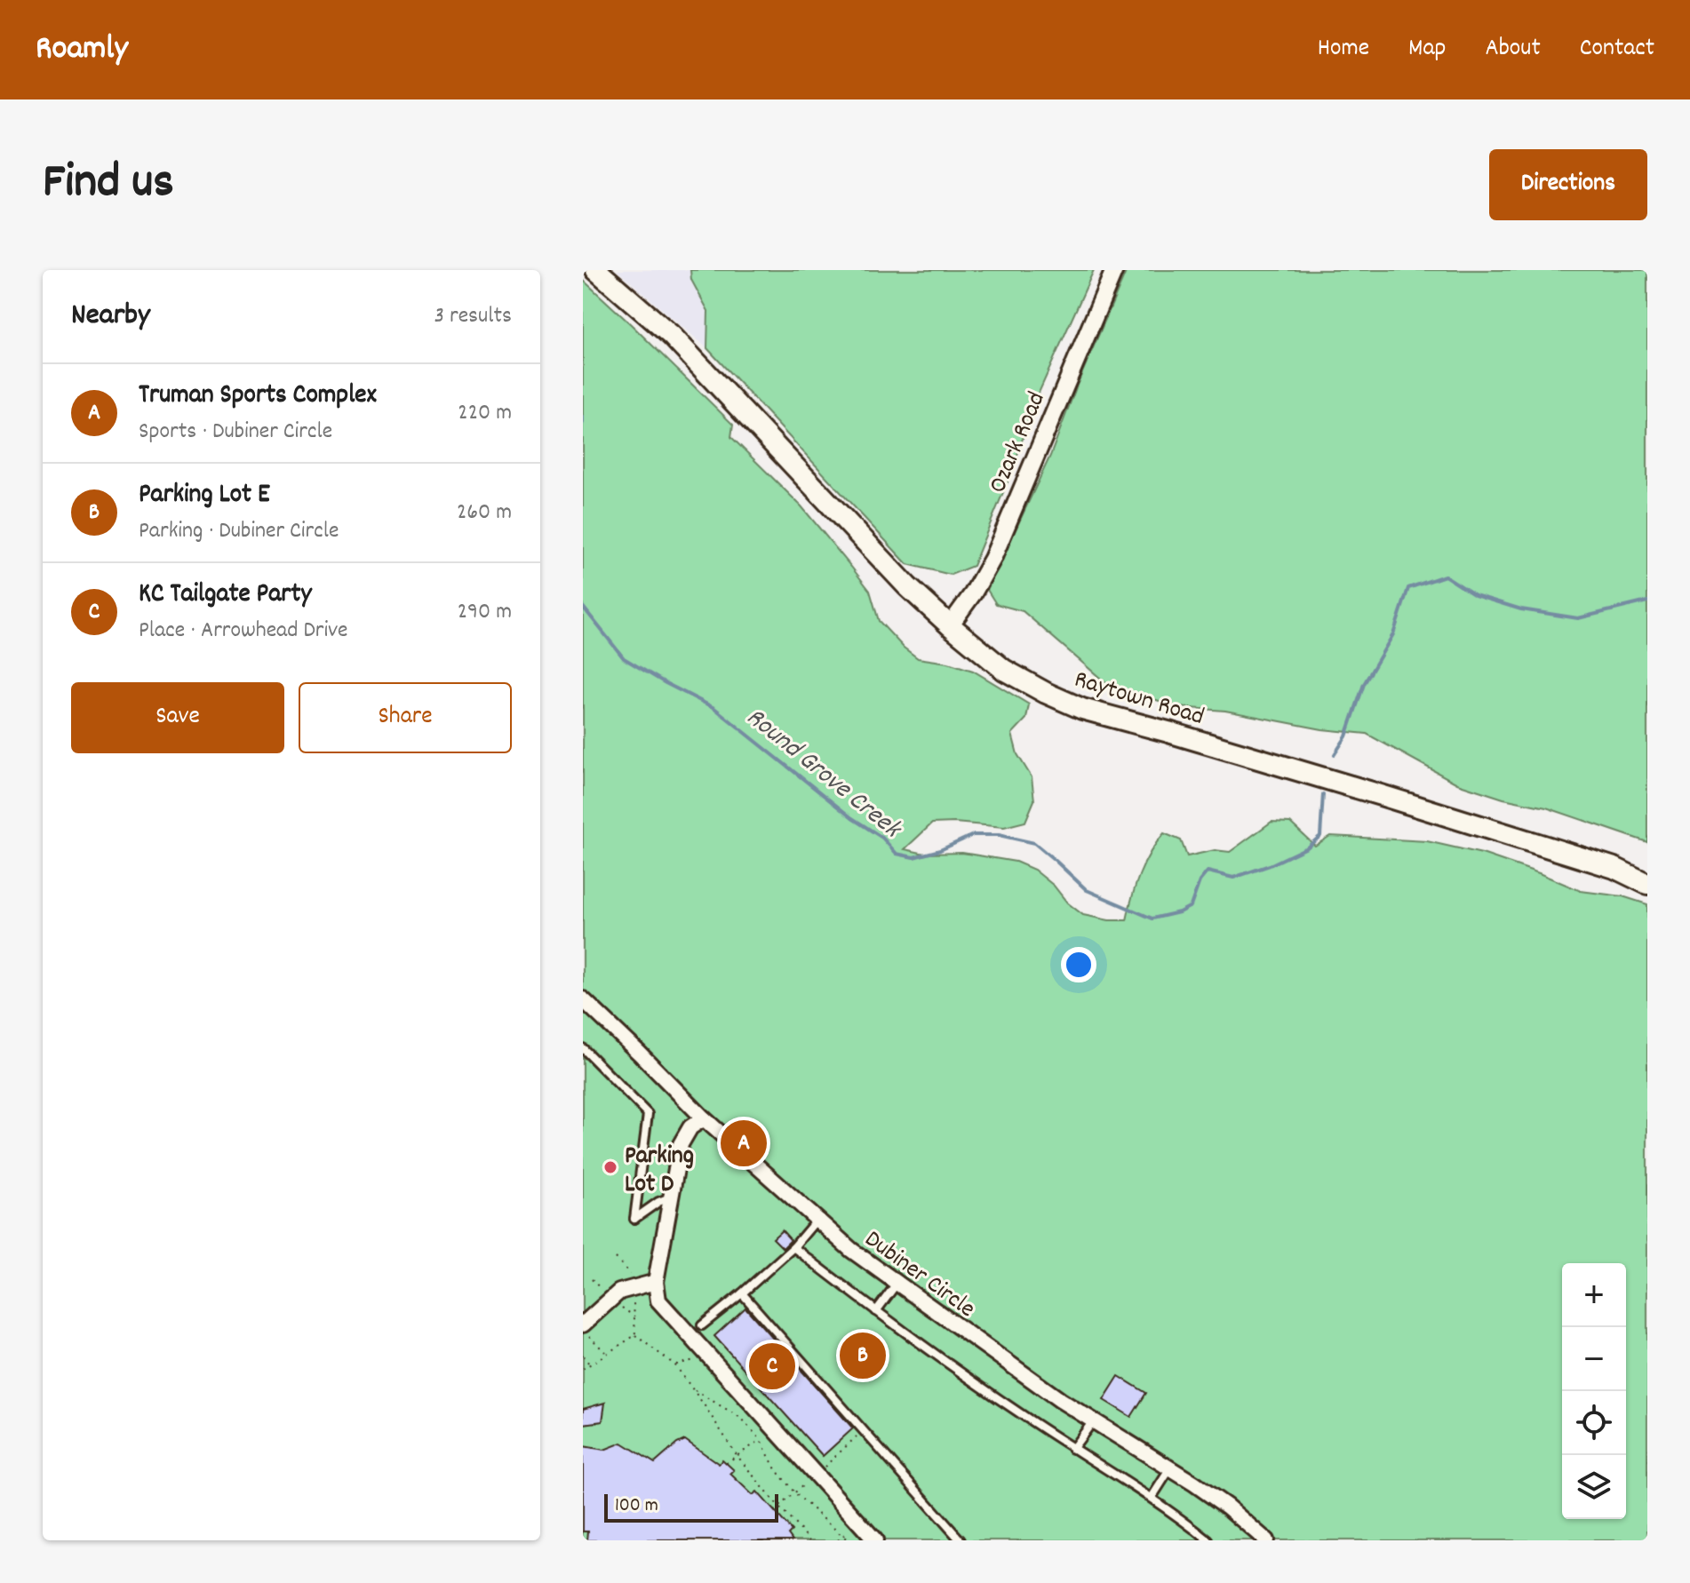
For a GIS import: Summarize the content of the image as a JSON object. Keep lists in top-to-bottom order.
{
  "streets": {
    "main road": ["Raytown Road"],
    "street": ["Ozark Road", "Dubiner Circle"]
  },
  "crossings": [
    ["Ozark Road", "Raytown Road"]
  ],
  "water": ["Round Grove Creek"],
  "places": ["Parking Lot D"],
  "scale_bar": "100 m",
  "page": {
    "header": "Roamly",
    "nav": [
      "Home",
      "Map",
      "About",
      "Contact"
    ],
    "title": "Find us",
    "buttons": [
      "Directions",
      ["Save", "Share"]
    ],
    "heading": ["Nearby", "3 results"],
    "list": [
      {
        "mark": "A",
        "name": "Truman Sports Complex",
        "note": "Sports · Dubiner Circle",
        "value": "220 m"
      },
      {
        "mark": "B",
        "name": "Parking Lot E",
        "note": "Parking · Dubiner Circle",
        "value": "260 m"
      },
      {
        "mark": "C",
        "name": "KC Tailgate Party",
        "note": "Place · Arrowhead Drive",
        "value": "290 m"
      }
    ],
    "pins": ["A", "B", "C"],
    "map_buttons": ["+", "−"],
    "scale": "100 m"
  }
}
